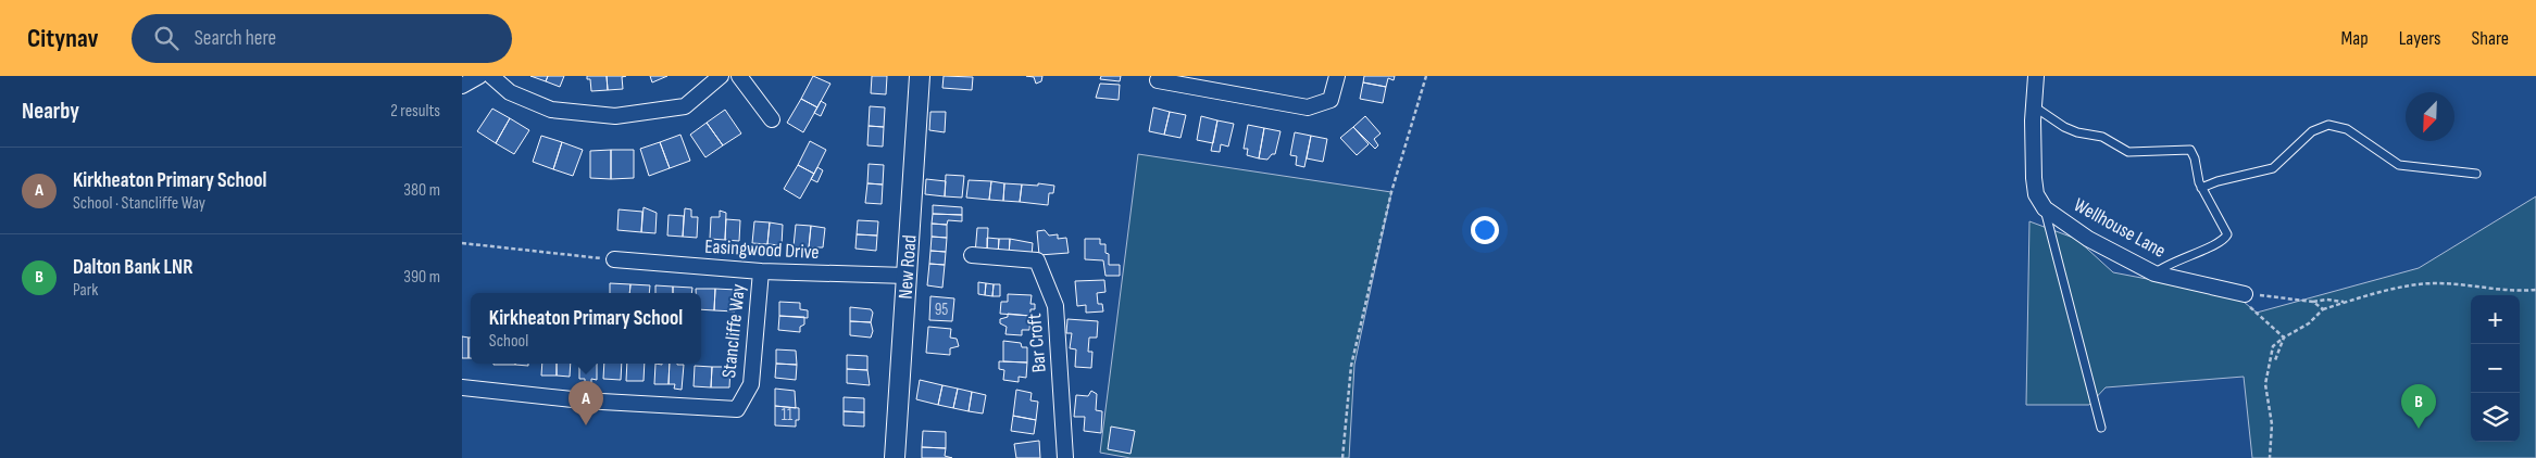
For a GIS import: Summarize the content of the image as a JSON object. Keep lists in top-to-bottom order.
{
  "streets": {
    "street": [
      "Wellhouse Lane",
      "Easingwood Drive",
      "New Road",
      "Stancliffe Way",
      "Bar Croft"
    ]
  },
  "crossings": [
    ["Easingwood Drive", "New Road"],
    ["Easingwood Drive", "Stancliffe Way"]
  ],
  "house_numbers": ["95", "11"],
  "north": "bottom left",
  "page": {
    "header": "Citynav",
    "search": "Search here",
    "nav": ["Map", "Layers", "Share"],
    "heading": ["Nearby", "2 results"],
    "list": [
      {
        "mark": "A",
        "name": "Kirkheaton Primary School",
        "note": "School · Stancliffe Way",
        "value": "380 m"
      },
      {
        "mark": "B",
        "name": "Dalton Bank LNR",
        "note": "Park",
        "value": "390 m"
      }
    ],
    "popup": ["Kirkheaton Primary School", "School"],
    "map_buttons": ["+", "−"],
    "pins": ["A", "B"]
  }
}
